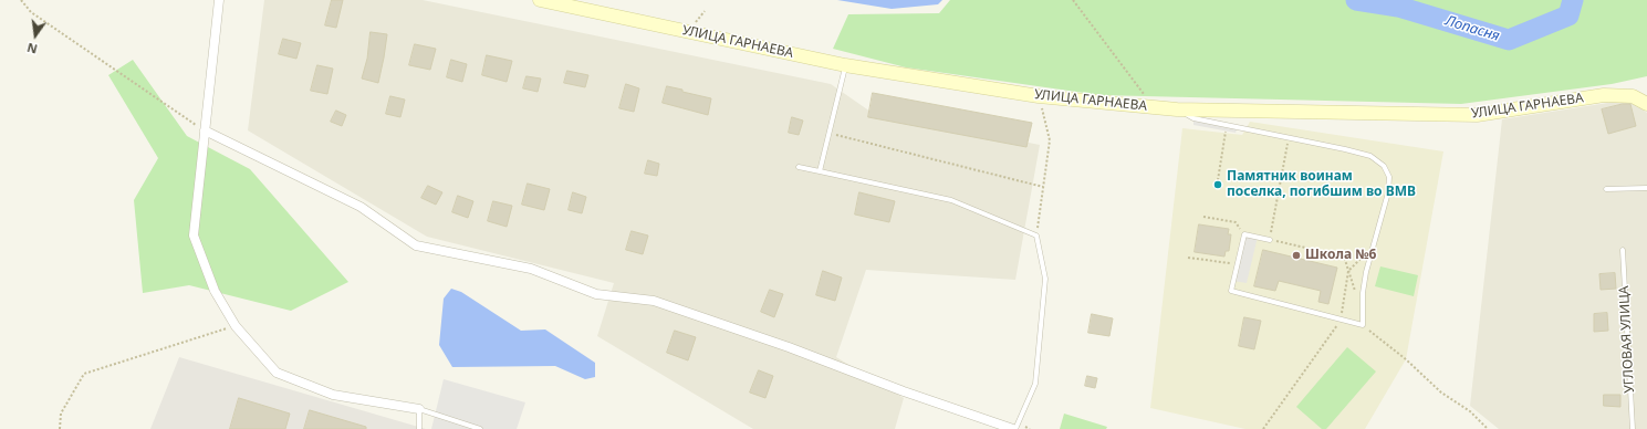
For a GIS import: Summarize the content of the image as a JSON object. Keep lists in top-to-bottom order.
{
  "streets": {
    "street": ["УЛИЦА ГАРНАЕВА"],
    "lane": ["УГЛОВАЯ УЛИЦА"]
  },
  "water": ["Лопасня"],
  "places": ["Памятник воинам поселка, погибшим во ВМВ", "Школа №6"],
  "north": "bottom"
}
